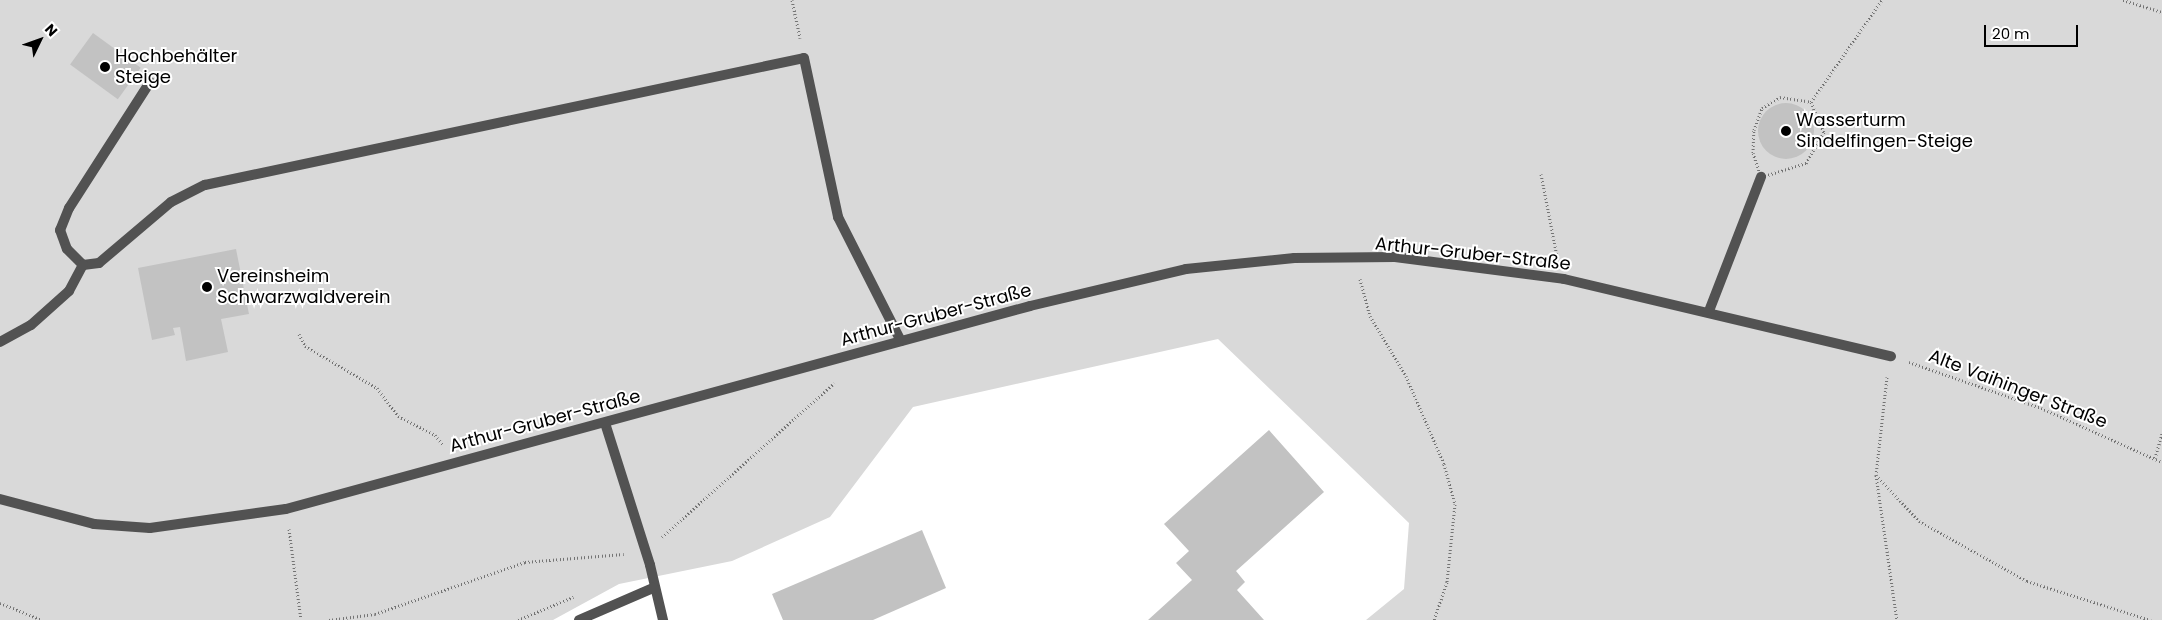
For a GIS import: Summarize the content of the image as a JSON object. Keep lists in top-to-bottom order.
{
  "streets": {
    "street": ["Arthur-Gruber-Straße"],
    "path": ["Alte Vaihinger Straße"]
  },
  "crossings": [
    ["Arthur-Gruber-Straße", "Alte Vaihinger Straße"]
  ],
  "places": ["Hochbehälter Steige", "Wasserturm Sindelfingen-Steige", "Vereinsheim Schwarzwaldverein"],
  "scale_bar": "20 m",
  "north": "top right"
}
